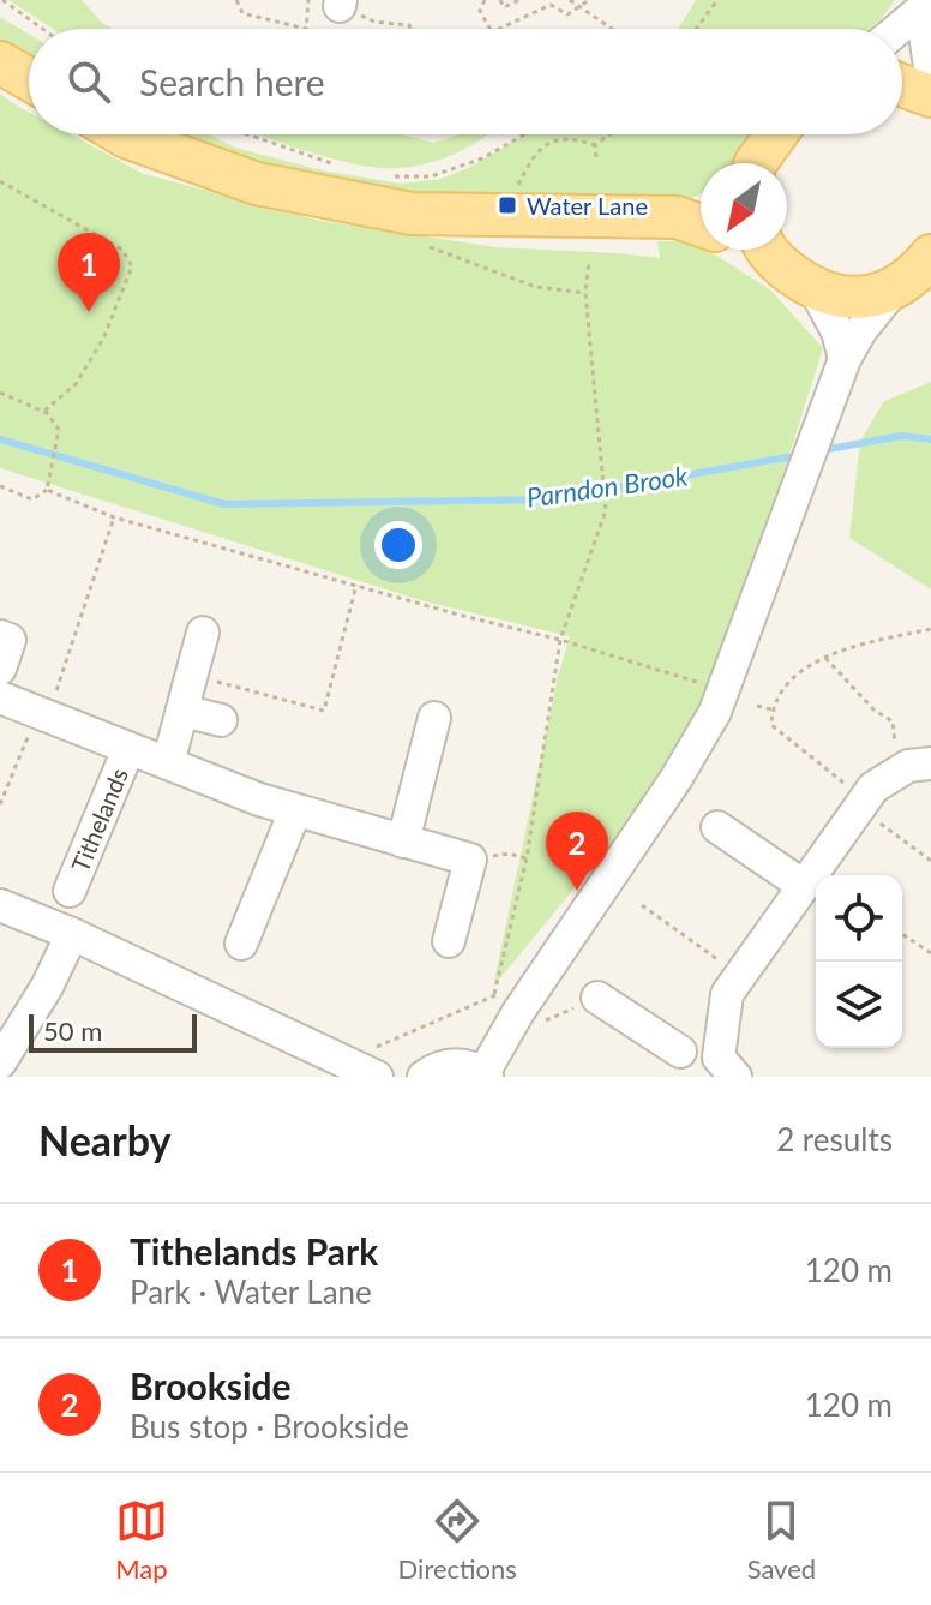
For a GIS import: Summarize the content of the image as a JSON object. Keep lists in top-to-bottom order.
{
  "streets": {
    "street": ["Tithelands"]
  },
  "water": ["Parndon Brook"],
  "places": {
    "transit": ["Water Lane"]
  },
  "scale_bar": "50 m",
  "north": "bottom left",
  "page": {
    "search": "Search here",
    "pins": ["1", "2"],
    "scale": "50 m",
    "heading": ["Nearby", "2 results"],
    "list": [
      {
        "mark": "1",
        "name": "Tithelands Park",
        "note": "Park · Water Lane",
        "value": "120 m"
      },
      {
        "mark": "2",
        "name": "Brookside",
        "note": "Bus stop · Brookside",
        "value": "120 m"
      }
    ],
    "nav": ["Map", "Directions", "Saved"]
  }
}
